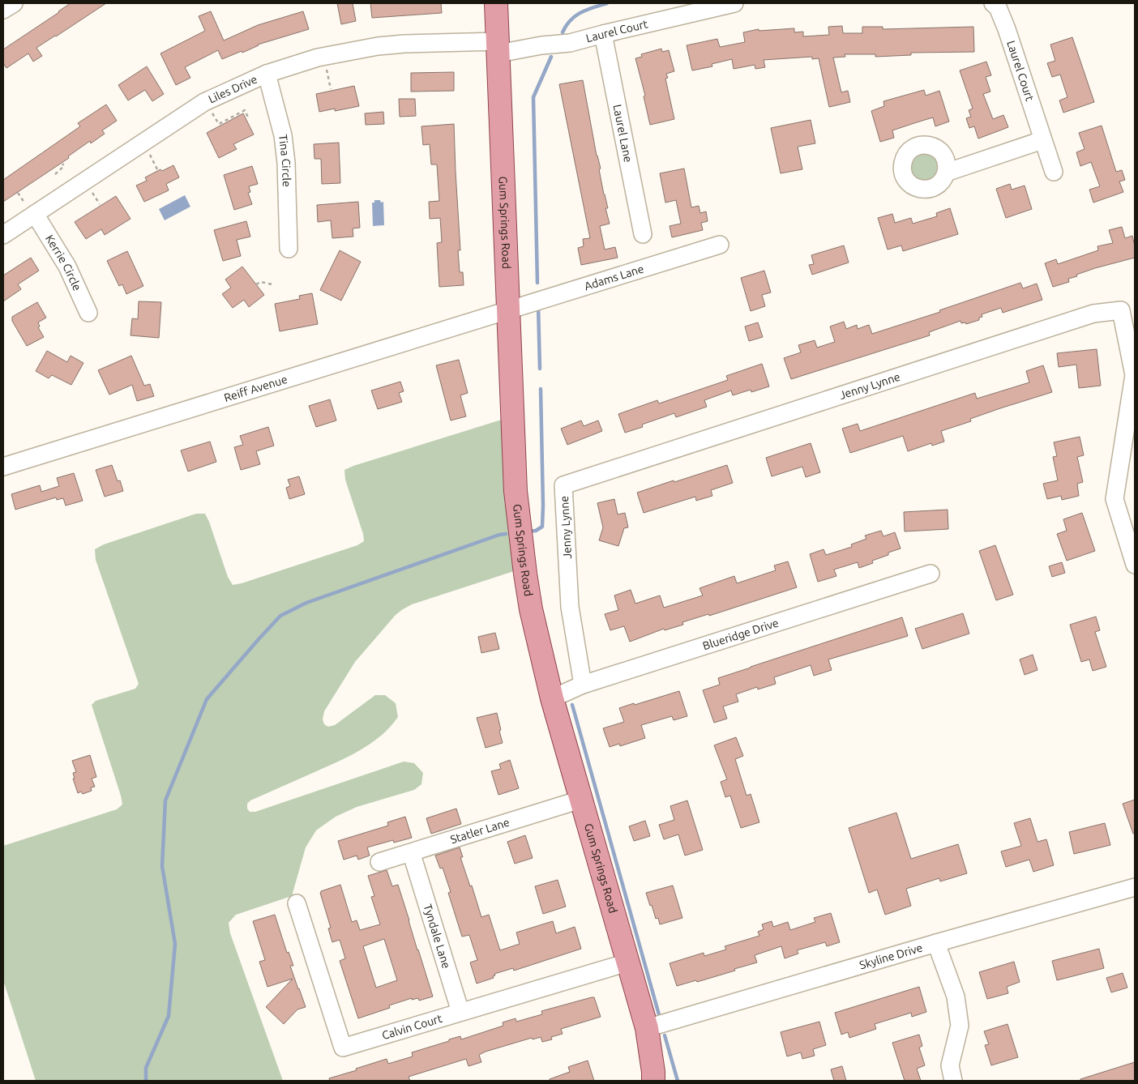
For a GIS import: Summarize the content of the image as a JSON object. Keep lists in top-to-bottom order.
{
  "streets": {
    "main road": ["Gum Springs Road"],
    "street": [
      "Laurel Court",
      "Liles Drive",
      "Laurel Lane",
      "Tina Circle",
      "Kerrie Circle",
      "Adams Lane",
      "Jenny Lynne",
      "Reiff Avenue",
      "Blueridge Drive",
      "Statler Lane",
      "Tyndale Lane",
      "Skyline Drive",
      "Calvin Court"
    ]
  },
  "crossings": [
    ["Laurel Court", "Liles Drive"],
    ["Laurel Court", "Laurel Lane"],
    ["Laurel Court", "Gum Springs Road"],
    ["Liles Drive", "Tina Circle"],
    ["Liles Drive", "Gum Springs Road"],
    ["Liles Drive", "Kerrie Circle"],
    ["Gum Springs Road", "Adams Lane"],
    ["Gum Springs Road", "Reiff Avenue"],
    ["Gum Springs Road", "Blueridge Drive"],
    ["Gum Springs Road", "Statler Lane"],
    ["Gum Springs Road", "Skyline Drive"],
    ["Gum Springs Road", "Calvin Court"],
    ["Adams Lane", "Reiff Avenue"],
    ["Jenny Lynne", "Blueridge Drive"],
    ["Tyndale Lane", "Calvin Court"]
  ]
}
